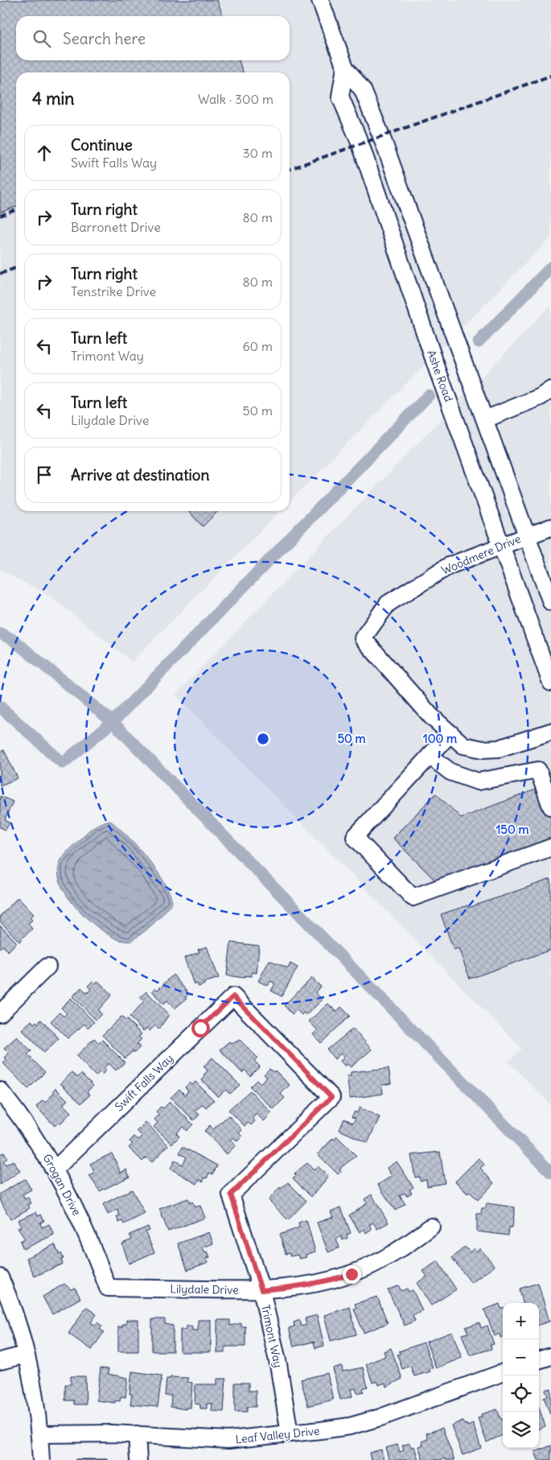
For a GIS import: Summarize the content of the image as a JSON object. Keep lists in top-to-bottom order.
{
  "streets": {
    "street": [
      "Ashe Road",
      "Woodmere Drive",
      "Swift Falls Way",
      "Grogan Drive",
      "Lilydale Drive",
      "Trimont Way",
      "Leaf Valley Drive"
    ]
  },
  "crossings": [
    ["Ashe Road", "Woodmere Drive"],
    ["Swift Falls Way", "Grogan Drive"],
    ["Swift Falls Way", "Trimont Way"],
    ["Grogan Drive", "Lilydale Drive"],
    ["Lilydale Drive", "Trimont Way"],
    ["Trimont Way", "Leaf Valley Drive"]
  ],
  "page": {
    "search": "Search here",
    "heading": ["4 min", "Walk · 300 m"],
    "list": [
      ["Continue", "Swift Falls Way", "30 m"],
      ["Turn right", "Barronett Drive", "80 m"],
      ["Turn right", "Tenstrike Drive", "80 m"],
      ["Turn left", "Trimont Way", "60 m"],
      ["Turn left", "Lilydale Drive", "50 m"],
      "Arrive at destination"
    ],
    "map_buttons": ["+", "−"]
  },
  "rings": ["50 m", "100 m", "150 m"]
}
